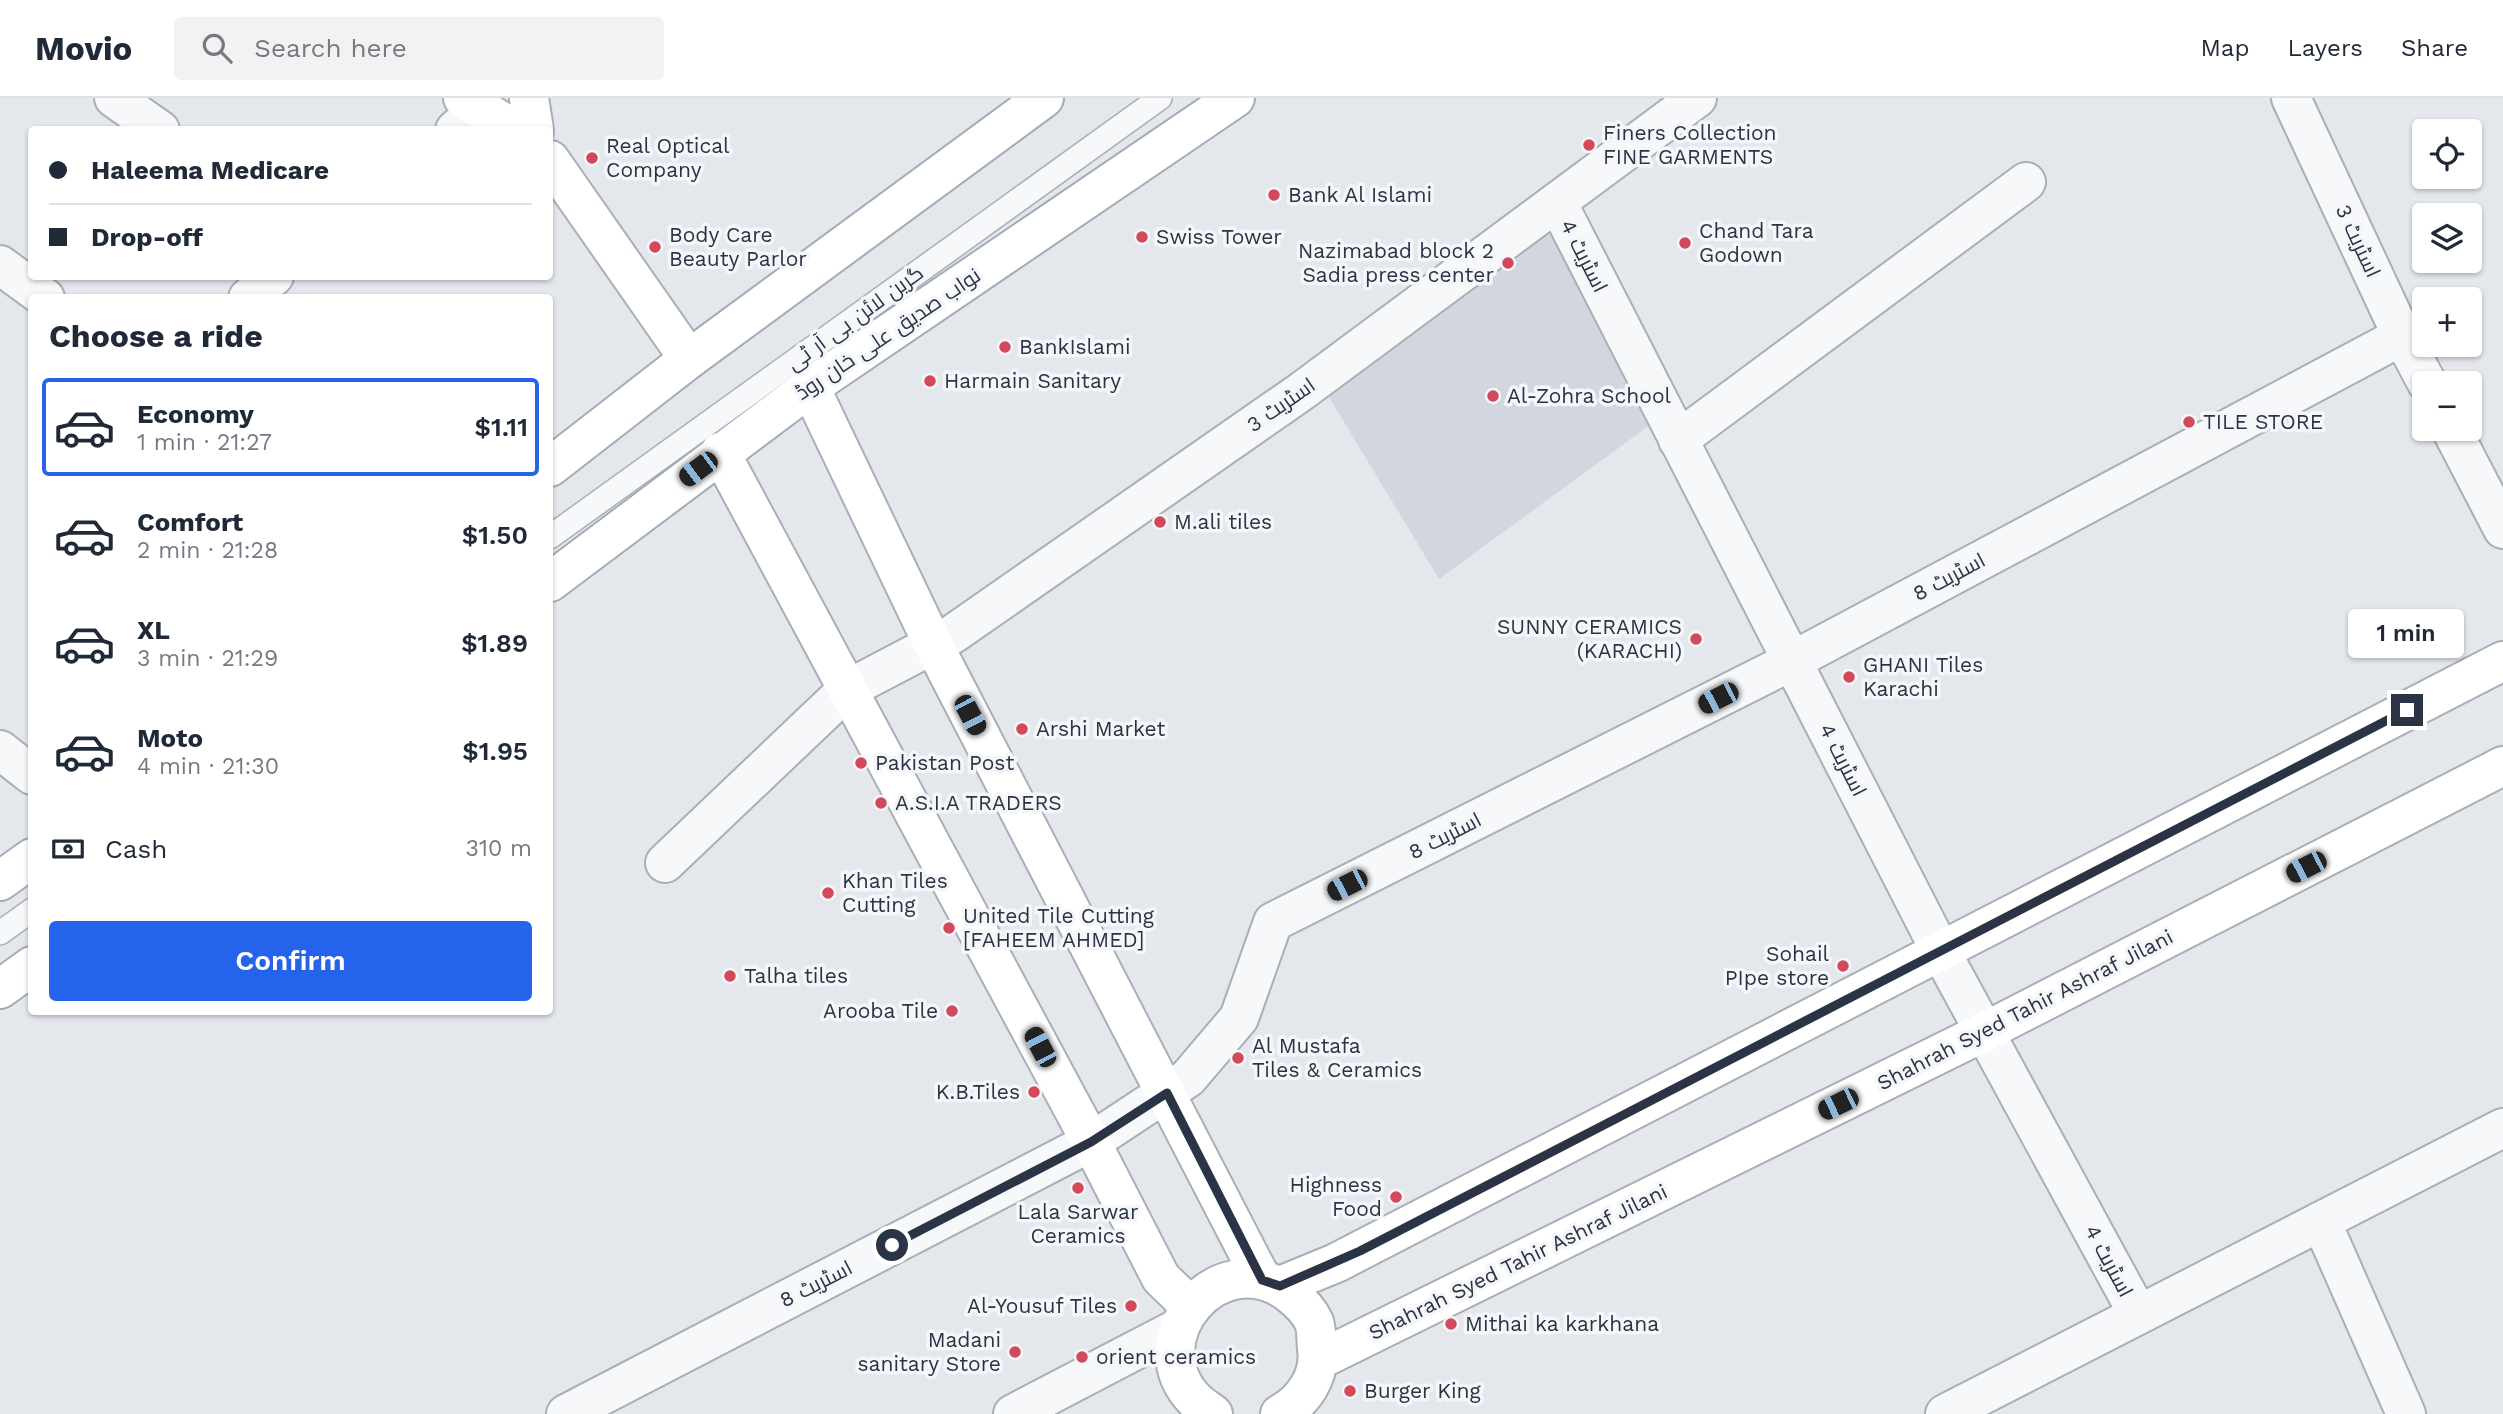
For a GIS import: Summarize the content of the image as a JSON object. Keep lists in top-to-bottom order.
{
  "streets": {
    "street": [
      "اسٹریٹ 3",
      "اسٹریٹ 4",
      "نواب صدیق علی خان روڈ",
      "اسٹریٹ 8",
      "Shahrah Syed Tahir Ashraf Jilani"
    ],
    "lane": ["گرین لائن بی آر ٹی"]
  },
  "crossings": [
    ["اسٹریٹ 3", "اسٹریٹ 4"],
    ["اسٹریٹ 3", "اسٹریٹ 8"],
    ["اسٹریٹ 4", "اسٹریٹ 8"],
    ["اسٹریٹ 4", "Shahrah Syed Tahir Ashraf Jilani"]
  ],
  "places": [
    "Finers Collection FINE GARMENTS",
    "Real Optical Company",
    "Bank Al Islami",
    "Swiss Tower",
    "Chand Tara Godown",
    "Body Care Beauty Parlor",
    "Nazimabad block 2 Sadia press center",
    "BankIslami",
    "Harmain Sanitary",
    "Al-Zohra School",
    "TILE STORE",
    "M.ali tiles",
    "SUNNY CERAMICS (KARACHI)",
    "GHANI Tiles Karachi",
    "Arshi Market",
    "Pakistan Post",
    "A.S.I.A TRADERS",
    "Khan Tiles Cutting",
    "United Tile Cutting [FAHEEM AHMED]",
    "Sohail PIpe store",
    "Talha tiles",
    "Arooba Tile",
    "Al Mustafa Tiles & Ceramics",
    "K.B.Tiles",
    "Lala Sarwar Ceramics",
    "Highness Food",
    "Al-Yousuf Tiles",
    "Mithai ka karkhana",
    "Madani sanitary Store",
    "orient ceramics",
    "Burger King"
  ],
  "page": {
    "header": "Movio",
    "search": "Search here",
    "nav": ["Map", "Layers", "Share"],
    "map_buttons": ["+", "−"],
    "banner": ["Haleema Medicare", "Drop-off"],
    "heading": "Choose a ride",
    "list": [
      {
        "name": "Economy",
        "note": "1 min · 21:27",
        "value": "$1.11"
      },
      {
        "name": "Comfort",
        "note": "2 min · 21:28",
        "value": "$1.50"
      },
      {
        "name": "XL",
        "note": "3 min · 21:29",
        "value": "$1.89"
      },
      {
        "name": "Moto",
        "note": "4 min · 21:30",
        "value": "$1.95"
      }
    ],
    "bubble": "1 min",
    "pay": ["Cash", "310 m"],
    "buttons": "Confirm"
  }
}
